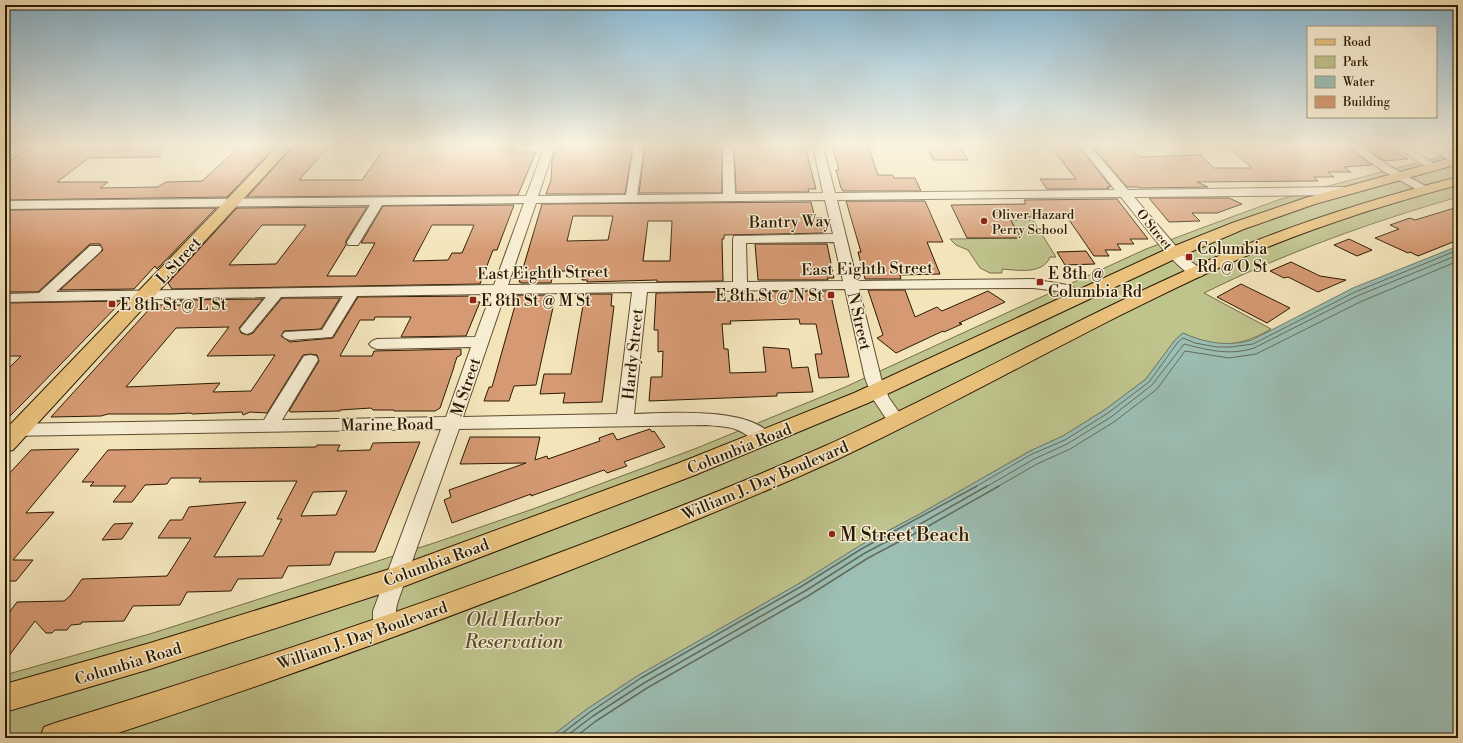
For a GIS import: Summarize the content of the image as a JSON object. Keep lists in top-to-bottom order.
{
  "streets": {
    "main road": ["L Street", "Columbia Road", "William J. Day Boulevard"],
    "street": [
      "Bantry Way",
      "O Street",
      "East Eighth Street",
      "N Street",
      "Hardy Street",
      "M Street",
      "Marine Road"
    ]
  },
  "crossings": [
    ["Bantry Way", "East Eighth Street"],
    ["Bantry Way", "N Street"],
    ["O Street", "Columbia Road"],
    ["O Street", "William J. Day Boulevard"],
    ["L Street", "East Eighth Street"],
    ["L Street", "Marine Road"],
    ["East Eighth Street", "N Street"],
    ["East Eighth Street", "Hardy Street"],
    ["East Eighth Street", "M Street"],
    ["East Eighth Street", "Columbia Road"],
    ["N Street", "Columbia Road"],
    ["N Street", "William J. Day Boulevard"],
    ["Hardy Street", "Marine Road"],
    ["M Street", "Marine Road"],
    ["M Street", "Columbia Road"],
    ["M Street", "William J. Day Boulevard"],
    ["Marine Road", "Columbia Road"]
  ],
  "parks": ["Old Harbor Reservation"],
  "places": {
    "other": ["Oliver Hazard Perry School", "M Street Beach"],
    "transit": [
      "Columbia Rd @ O St",
      "E 8th @ Columbia Rd",
      "E 8th St @ N St",
      "E 8th St @ M St",
      "E 8th St @ L St"
    ]
  },
  "legend": [
    "Road",
    "Park",
    "Water",
    "Building"
  ]
}
